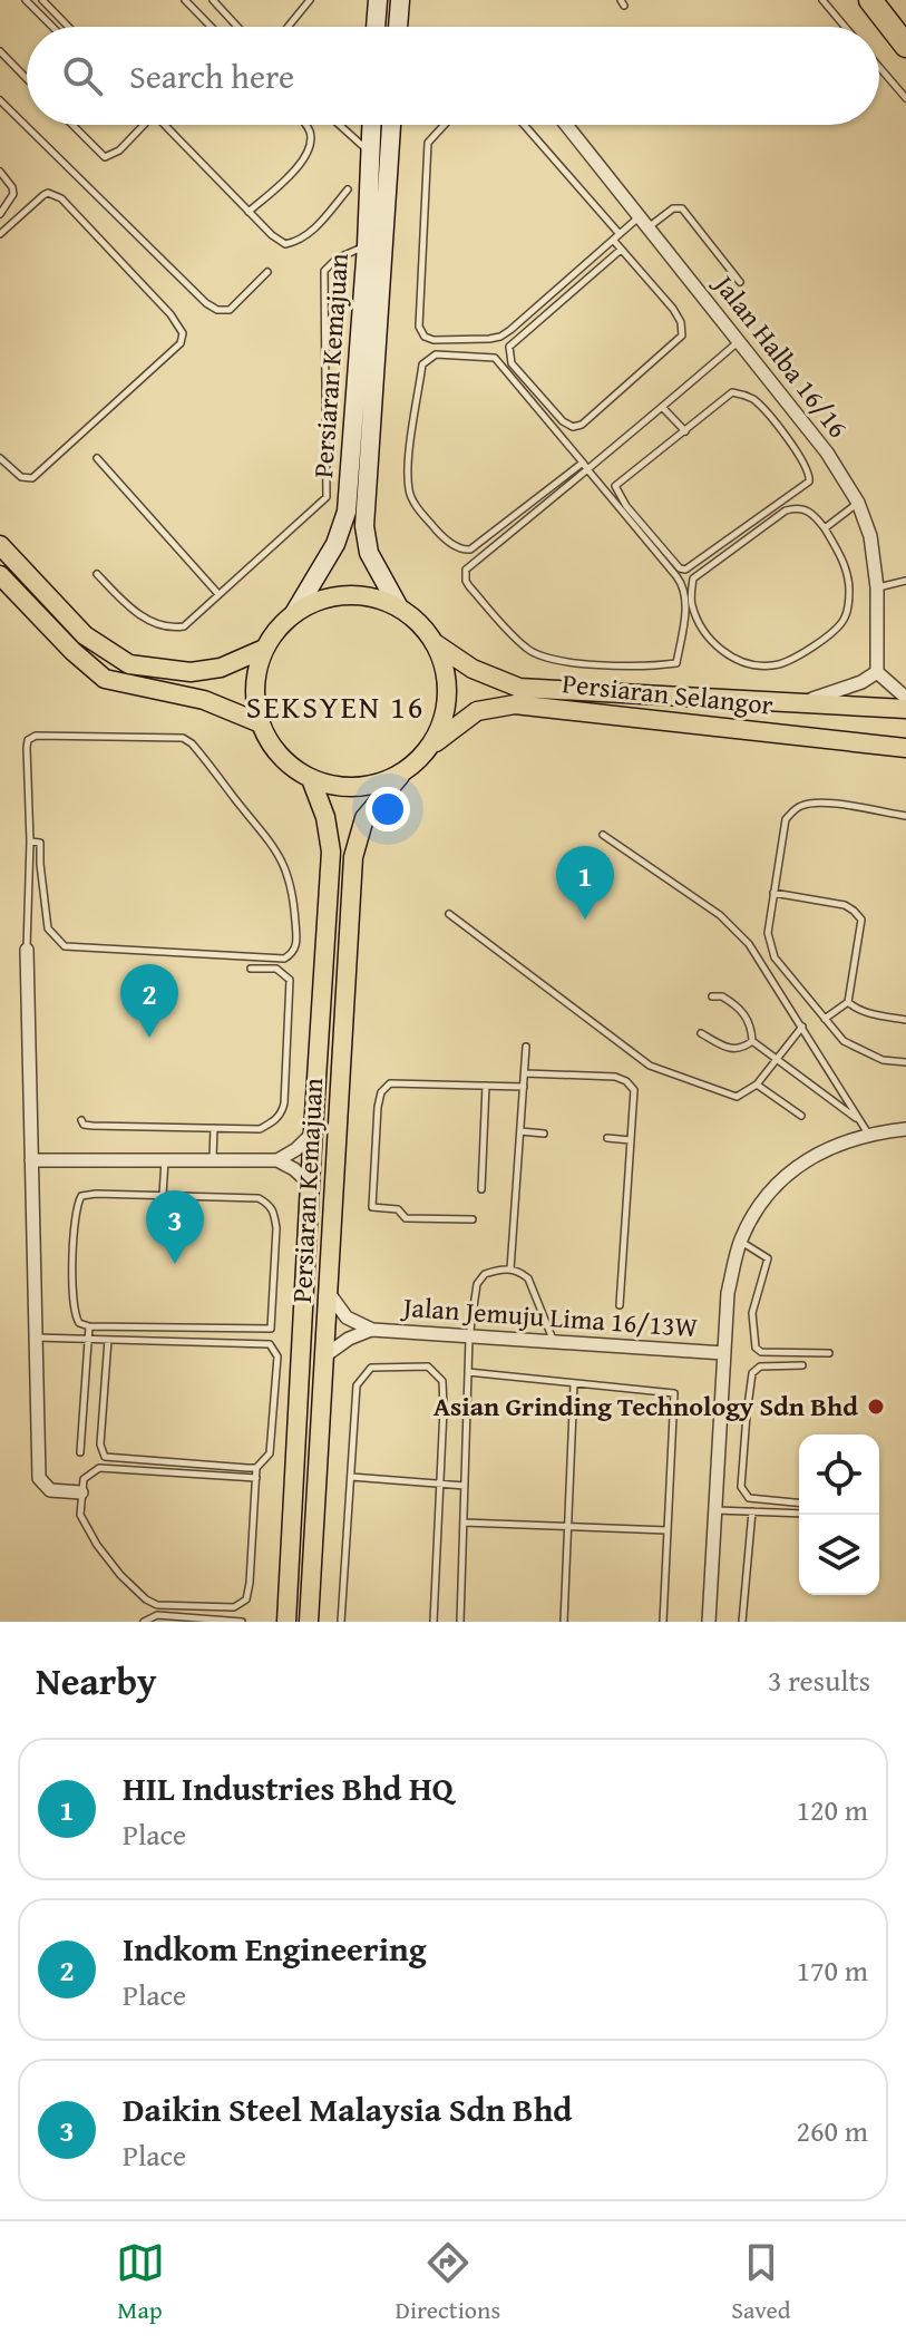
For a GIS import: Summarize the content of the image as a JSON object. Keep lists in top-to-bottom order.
{
  "streets": {
    "main road": ["Persiaran Kemajuan", "Persiaran Selangor"],
    "street": ["Jalan Halba 16/16", "Jalan Jemuju Lima 16/13W"]
  },
  "crossings": [
    ["Persiaran Kemajuan", "Persiaran Selangor"],
    ["Persiaran Kemajuan", "Jalan Jemuju Lima 16/13W"]
  ],
  "districts": ["SEKSYEN 16"],
  "places": ["Asian Grinding Technology Sdn Bhd"],
  "page": {
    "search": "Search here",
    "pins": ["1", "2", "3"],
    "heading": ["Nearby", "3 results"],
    "list": [
      {
        "mark": "1",
        "name": "HIL Industries Bhd HQ",
        "note": "Place",
        "value": "120 m"
      },
      {
        "mark": "2",
        "name": "Indkom Engineering",
        "note": "Place",
        "value": "170 m"
      },
      {
        "mark": "3",
        "name": "Daikin Steel Malaysia Sdn Bhd",
        "note": "Place",
        "value": "260 m"
      }
    ],
    "nav": ["Map", "Directions", "Saved"]
  }
}
